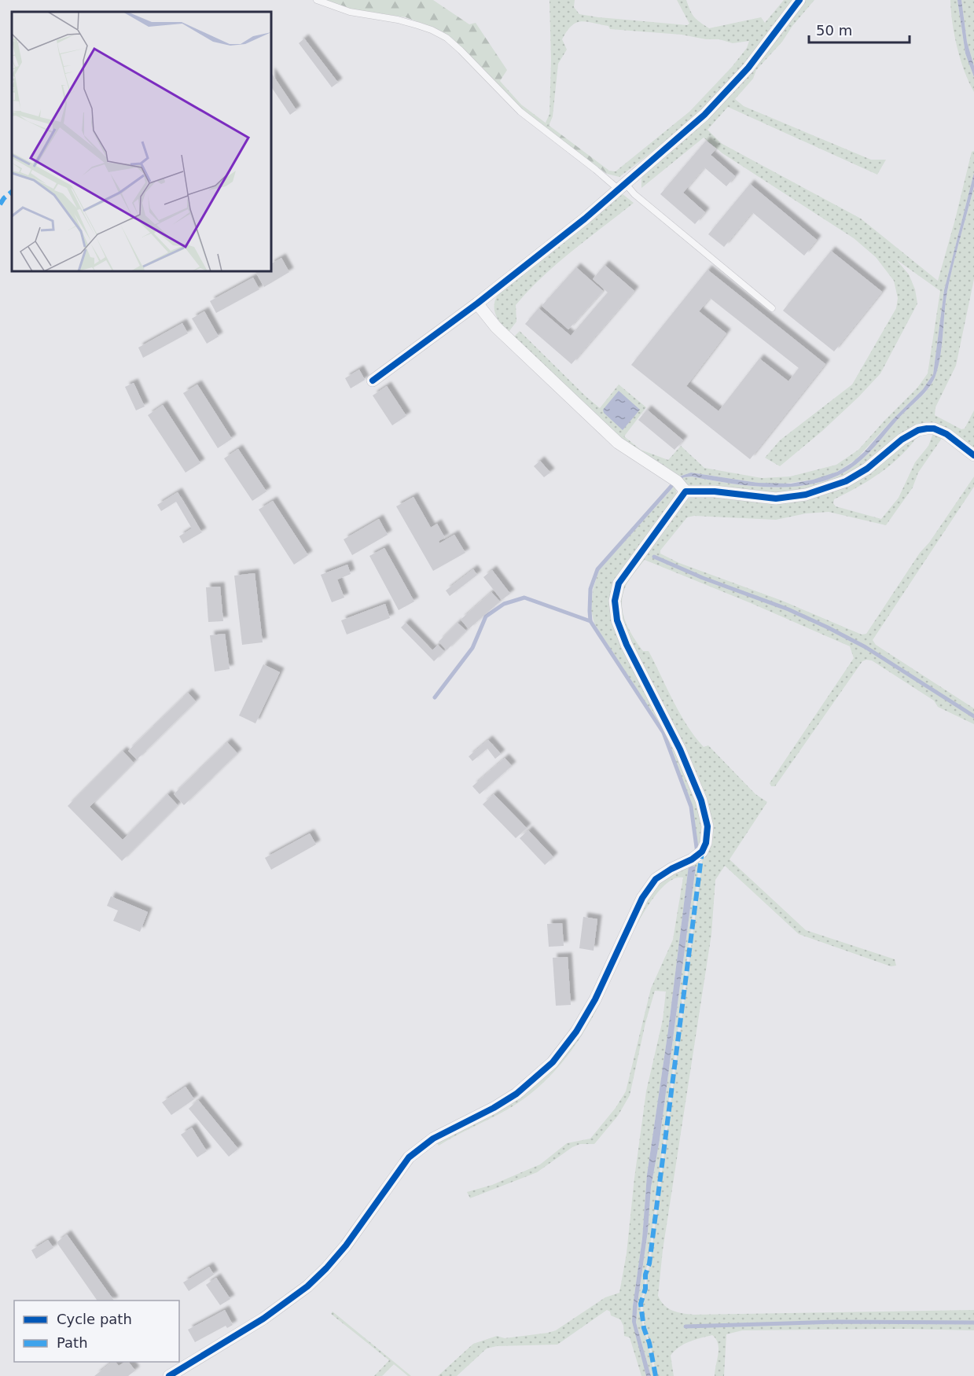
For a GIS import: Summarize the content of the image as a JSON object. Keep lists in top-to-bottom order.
{
  "legend": ["Cycle path", "Path"],
  "scale_bar": "50 m"
}
